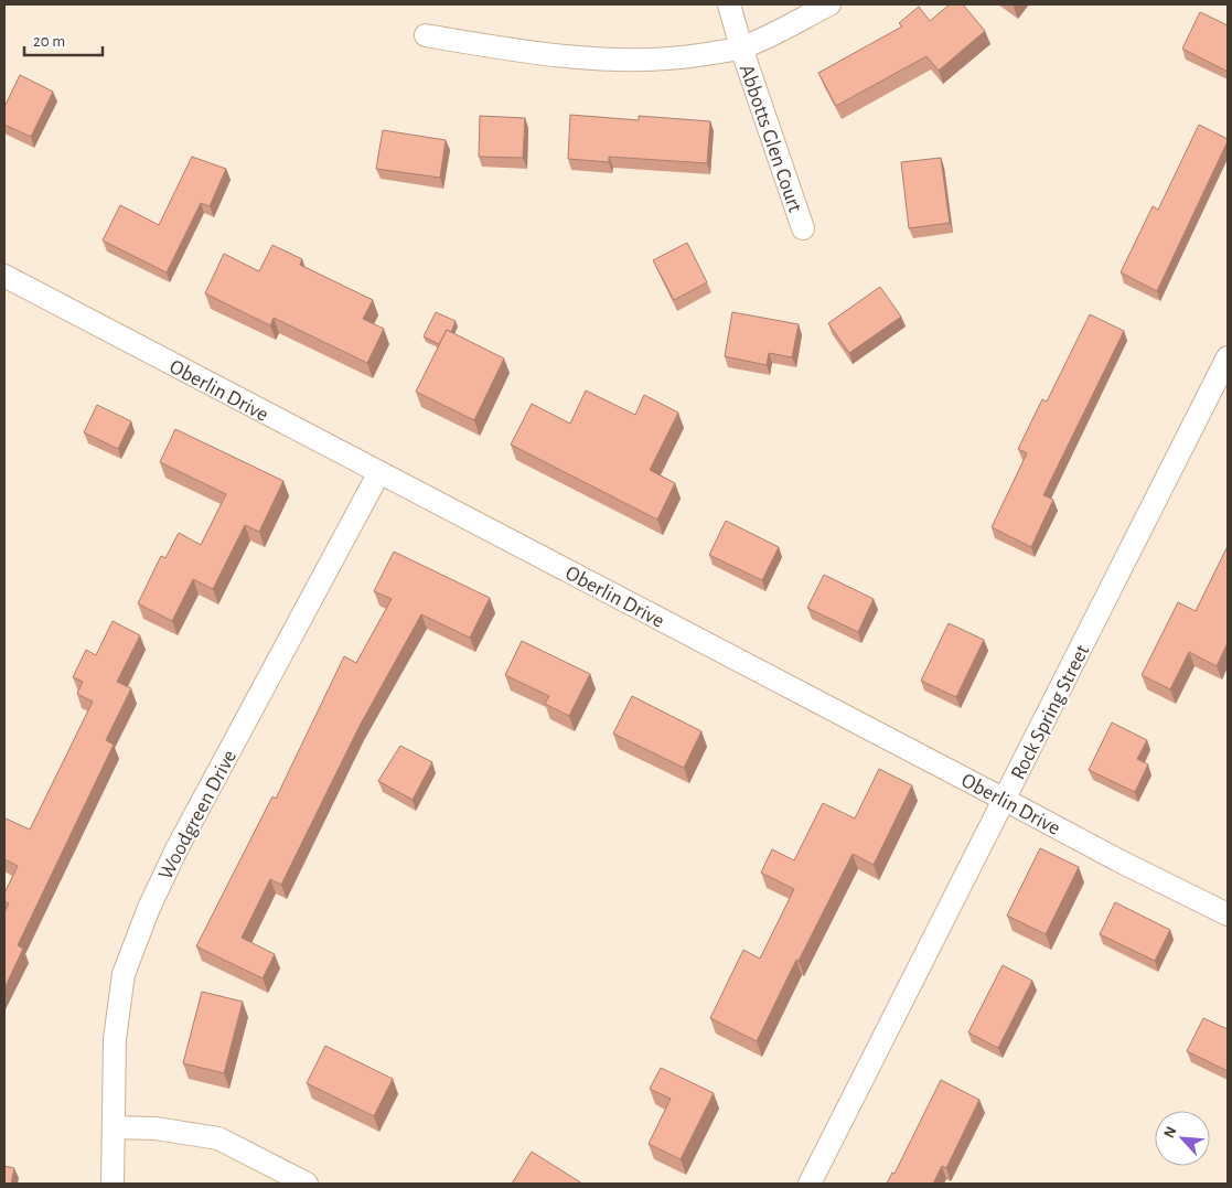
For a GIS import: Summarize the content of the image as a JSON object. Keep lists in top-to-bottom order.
{
  "streets": {
    "street": [
      "Abbotts Glen Court",
      "Oberlin Drive",
      "Rock Spring Street",
      "Woodgreen Drive"
    ]
  },
  "crossings": [
    ["Oberlin Drive", "Rock Spring Street"],
    ["Oberlin Drive", "Woodgreen Drive"]
  ],
  "scale_bar": "20 m",
  "north": "top left"
}
